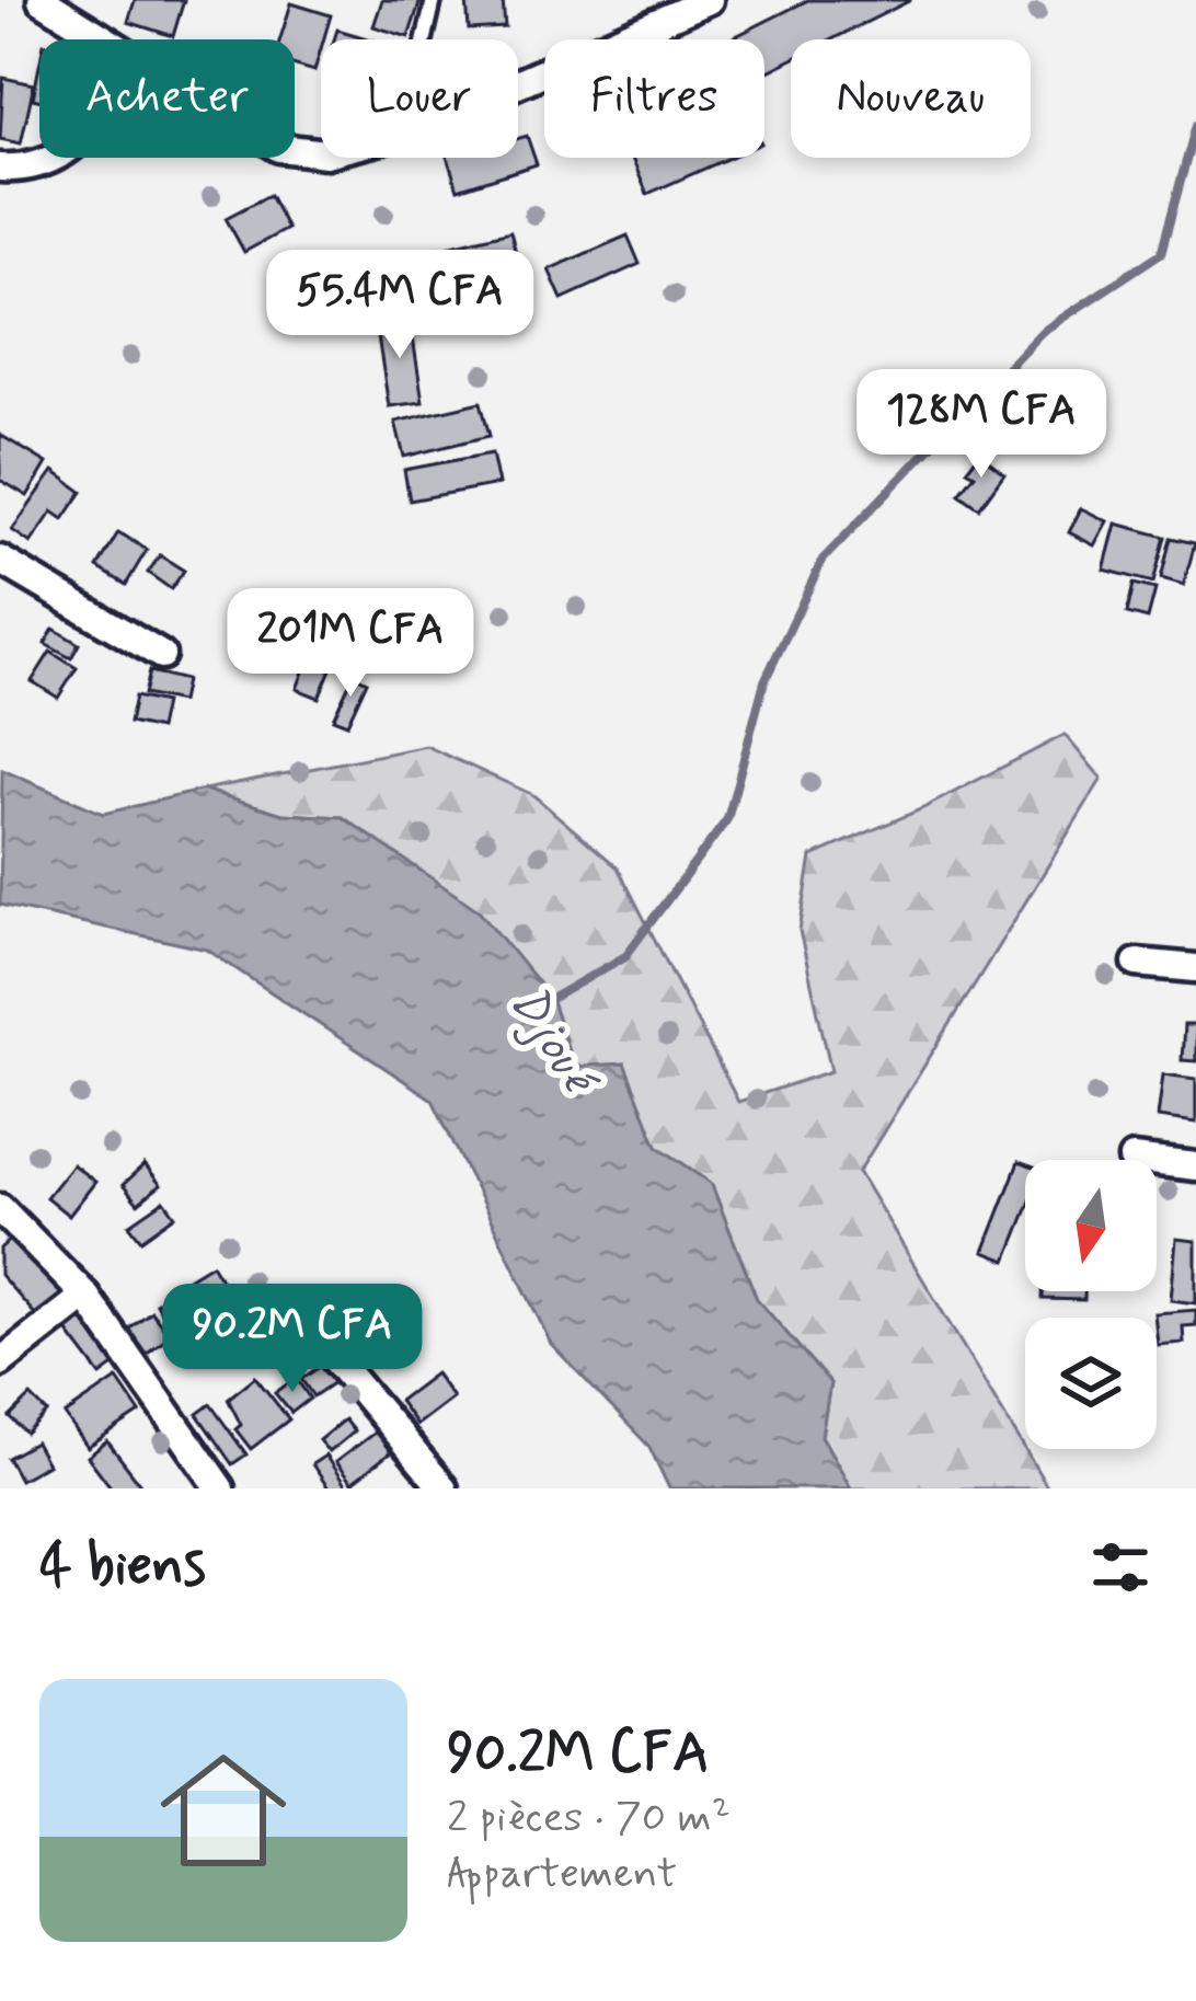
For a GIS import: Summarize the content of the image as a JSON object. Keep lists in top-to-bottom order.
{
  "water": ["Djoué"],
  "north": "bottom",
  "page": {
    "chip": [
      "Acheter",
      "Louer",
      "Filtres",
      "Nouveau"
    ],
    "price": [
      "55.4M CFA",
      "128M CFA",
      "201M CFA",
      "90.2M CFA"
    ],
    "heading": "4 biens",
    "list": [
      {
        "name": "90.2M CFA",
        "note": "2 pièces · 70 m² · Appartement"
      }
    ]
  }
}
